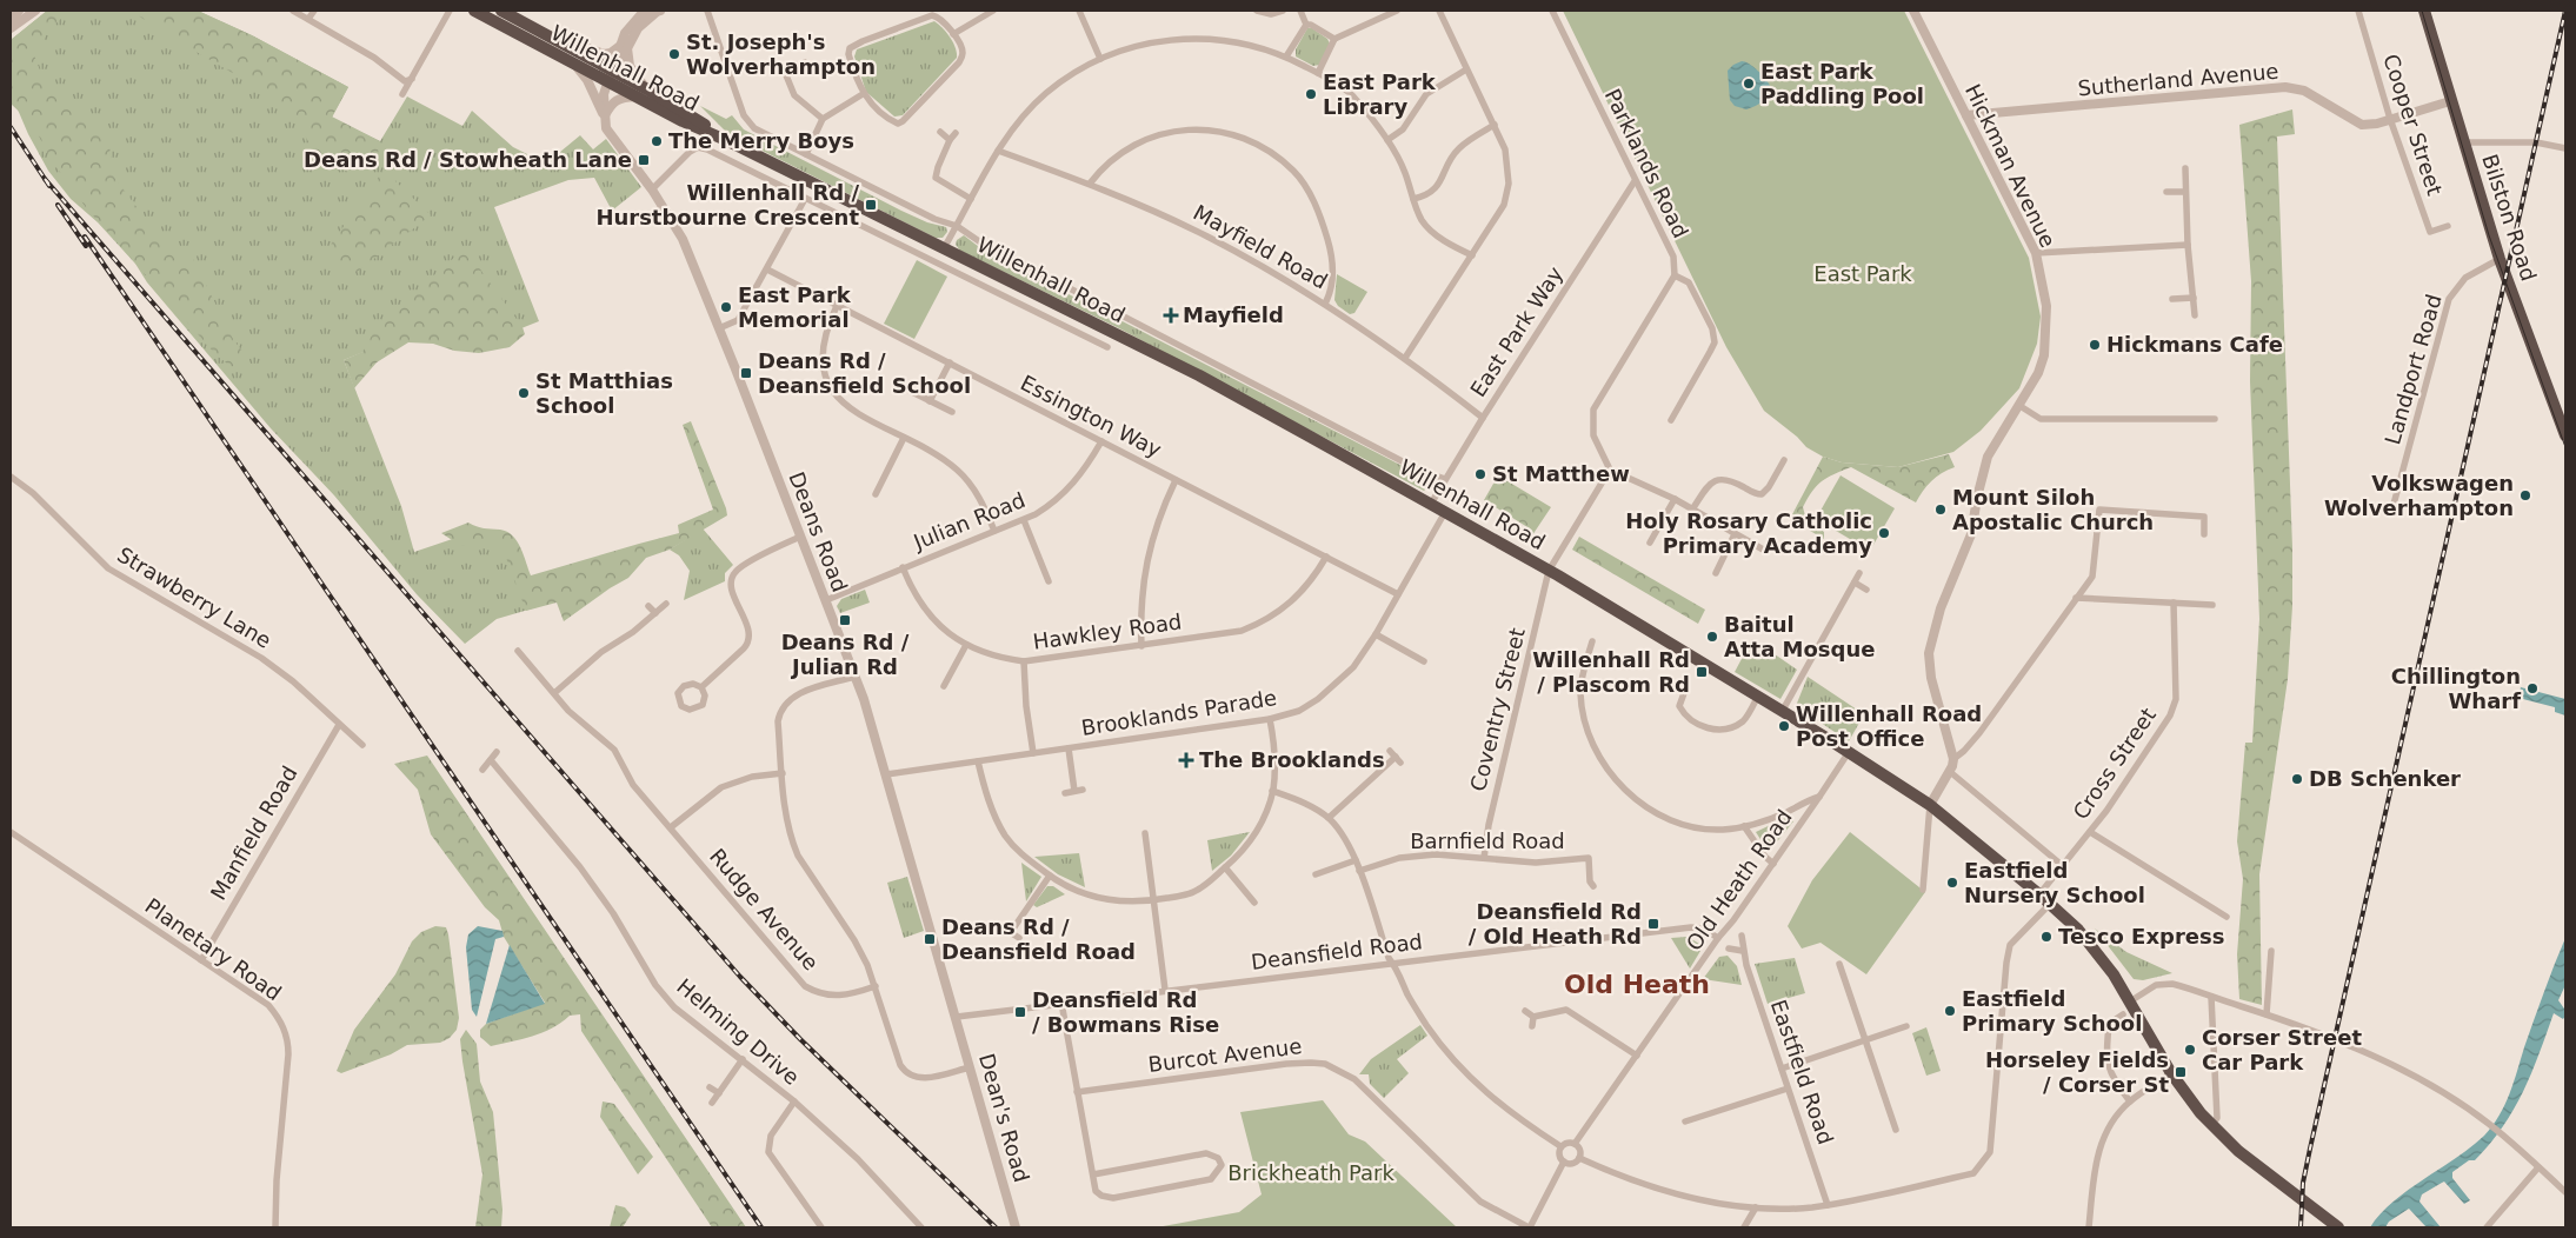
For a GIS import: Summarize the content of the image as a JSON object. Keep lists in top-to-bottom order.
{
  "streets": {
    "highway": ["Willenhall Road", "Bilston Road"],
    "street": [
      "Sutherland Avenue",
      "Cooper Street",
      "Parklands Road",
      "Hickman Avenue",
      "Mayfield Road",
      "East Park Way",
      "Landport Road",
      "Essington Way",
      "Julian Road",
      "Deans Road",
      "Strawberry Lane",
      "Hawkley Road",
      "Coventry Street",
      "Brooklands Parade",
      "Cross Street",
      "Manfield Road",
      "Barnfield Road",
      "Old Heath Road",
      "Rudge Avenue",
      "Planetary Road",
      "Deansfield Road",
      "Helming Drive",
      "Burcot Avenue",
      "Eastfield Road",
      "Dean's Road"
    ]
  },
  "crossings": [
    ["Willenhall Road", "East Park Way"],
    ["Willenhall Road", "Deans Road"],
    ["Willenhall Road", "Coventry Street"],
    ["Willenhall Road", "Brooklands Parade"],
    ["Willenhall Road", "Cross Street"],
    ["Willenhall Road", "Old Heath Road"],
    ["Sutherland Avenue", "Cooper Street"],
    ["Sutherland Avenue", "Hickman Avenue"],
    ["Sutherland Avenue", "Bilston Road"],
    ["Parklands Road", "East Park Way"],
    ["Bilston Road", "Landport Road"],
    ["Mayfield Road", "East Park Way"],
    ["Essington Way", "Julian Road"],
    ["Essington Way", "Hawkley Road"],
    ["Essington Way", "Brooklands Parade"],
    ["Julian Road", "Deans Road"],
    ["Julian Road", "Hawkley Road"],
    ["Deans Road", "Brooklands Parade"],
    ["Deans Road", "Deansfield Road"],
    ["Deans Road", "Dean's Road"],
    ["Strawberry Lane", "Manfield Road"],
    ["Coventry Street", "Barnfield Road"],
    ["Manfield Road", "Planetary Road"],
    ["Old Heath Road", "Deansfield Road"],
    ["Deansfield Road", "Dean's Road"]
  ],
  "districts": ["Old Heath"],
  "parks": ["East Park", "Brickheath Park"],
  "places": {
    "other": [
      "St. Joseph's Wolverhampton",
      "East Park Paddling Pool",
      "East Park Library",
      "The Merry Boys",
      "East Park Memorial",
      "Hickmans Cafe",
      "St Matthias School",
      "St Matthew",
      "Volkswagen Wolverhampton",
      "Mount Siloh Apostalic Church",
      "Holy Rosary Catholic Primary Academy",
      "Baitul Atta Mosque",
      "Chillington Wharf",
      "Willenhall Road Post Office",
      "DB Schenker",
      "Eastfield Nursery School",
      "Tesco Express",
      "Eastfield Primary School",
      "Corser Street Car Park"
    ],
    "transit": [
      "Deans Rd / Stowheath Lane",
      "Willenhall Rd / Hurstbourne Crescent",
      "Deans Rd / Deansfield School",
      "Deans Rd / Julian Rd",
      "Willenhall Rd / Plascom Rd",
      "Deansfield Rd / Old Heath Rd",
      "Deans Rd / Deansfield Road",
      "Deansfield Rd / Bowmans Rise",
      "Horseley Fields / Corser St"
    ],
    "health": ["Mayfield", "The Brooklands"]
  }
}
